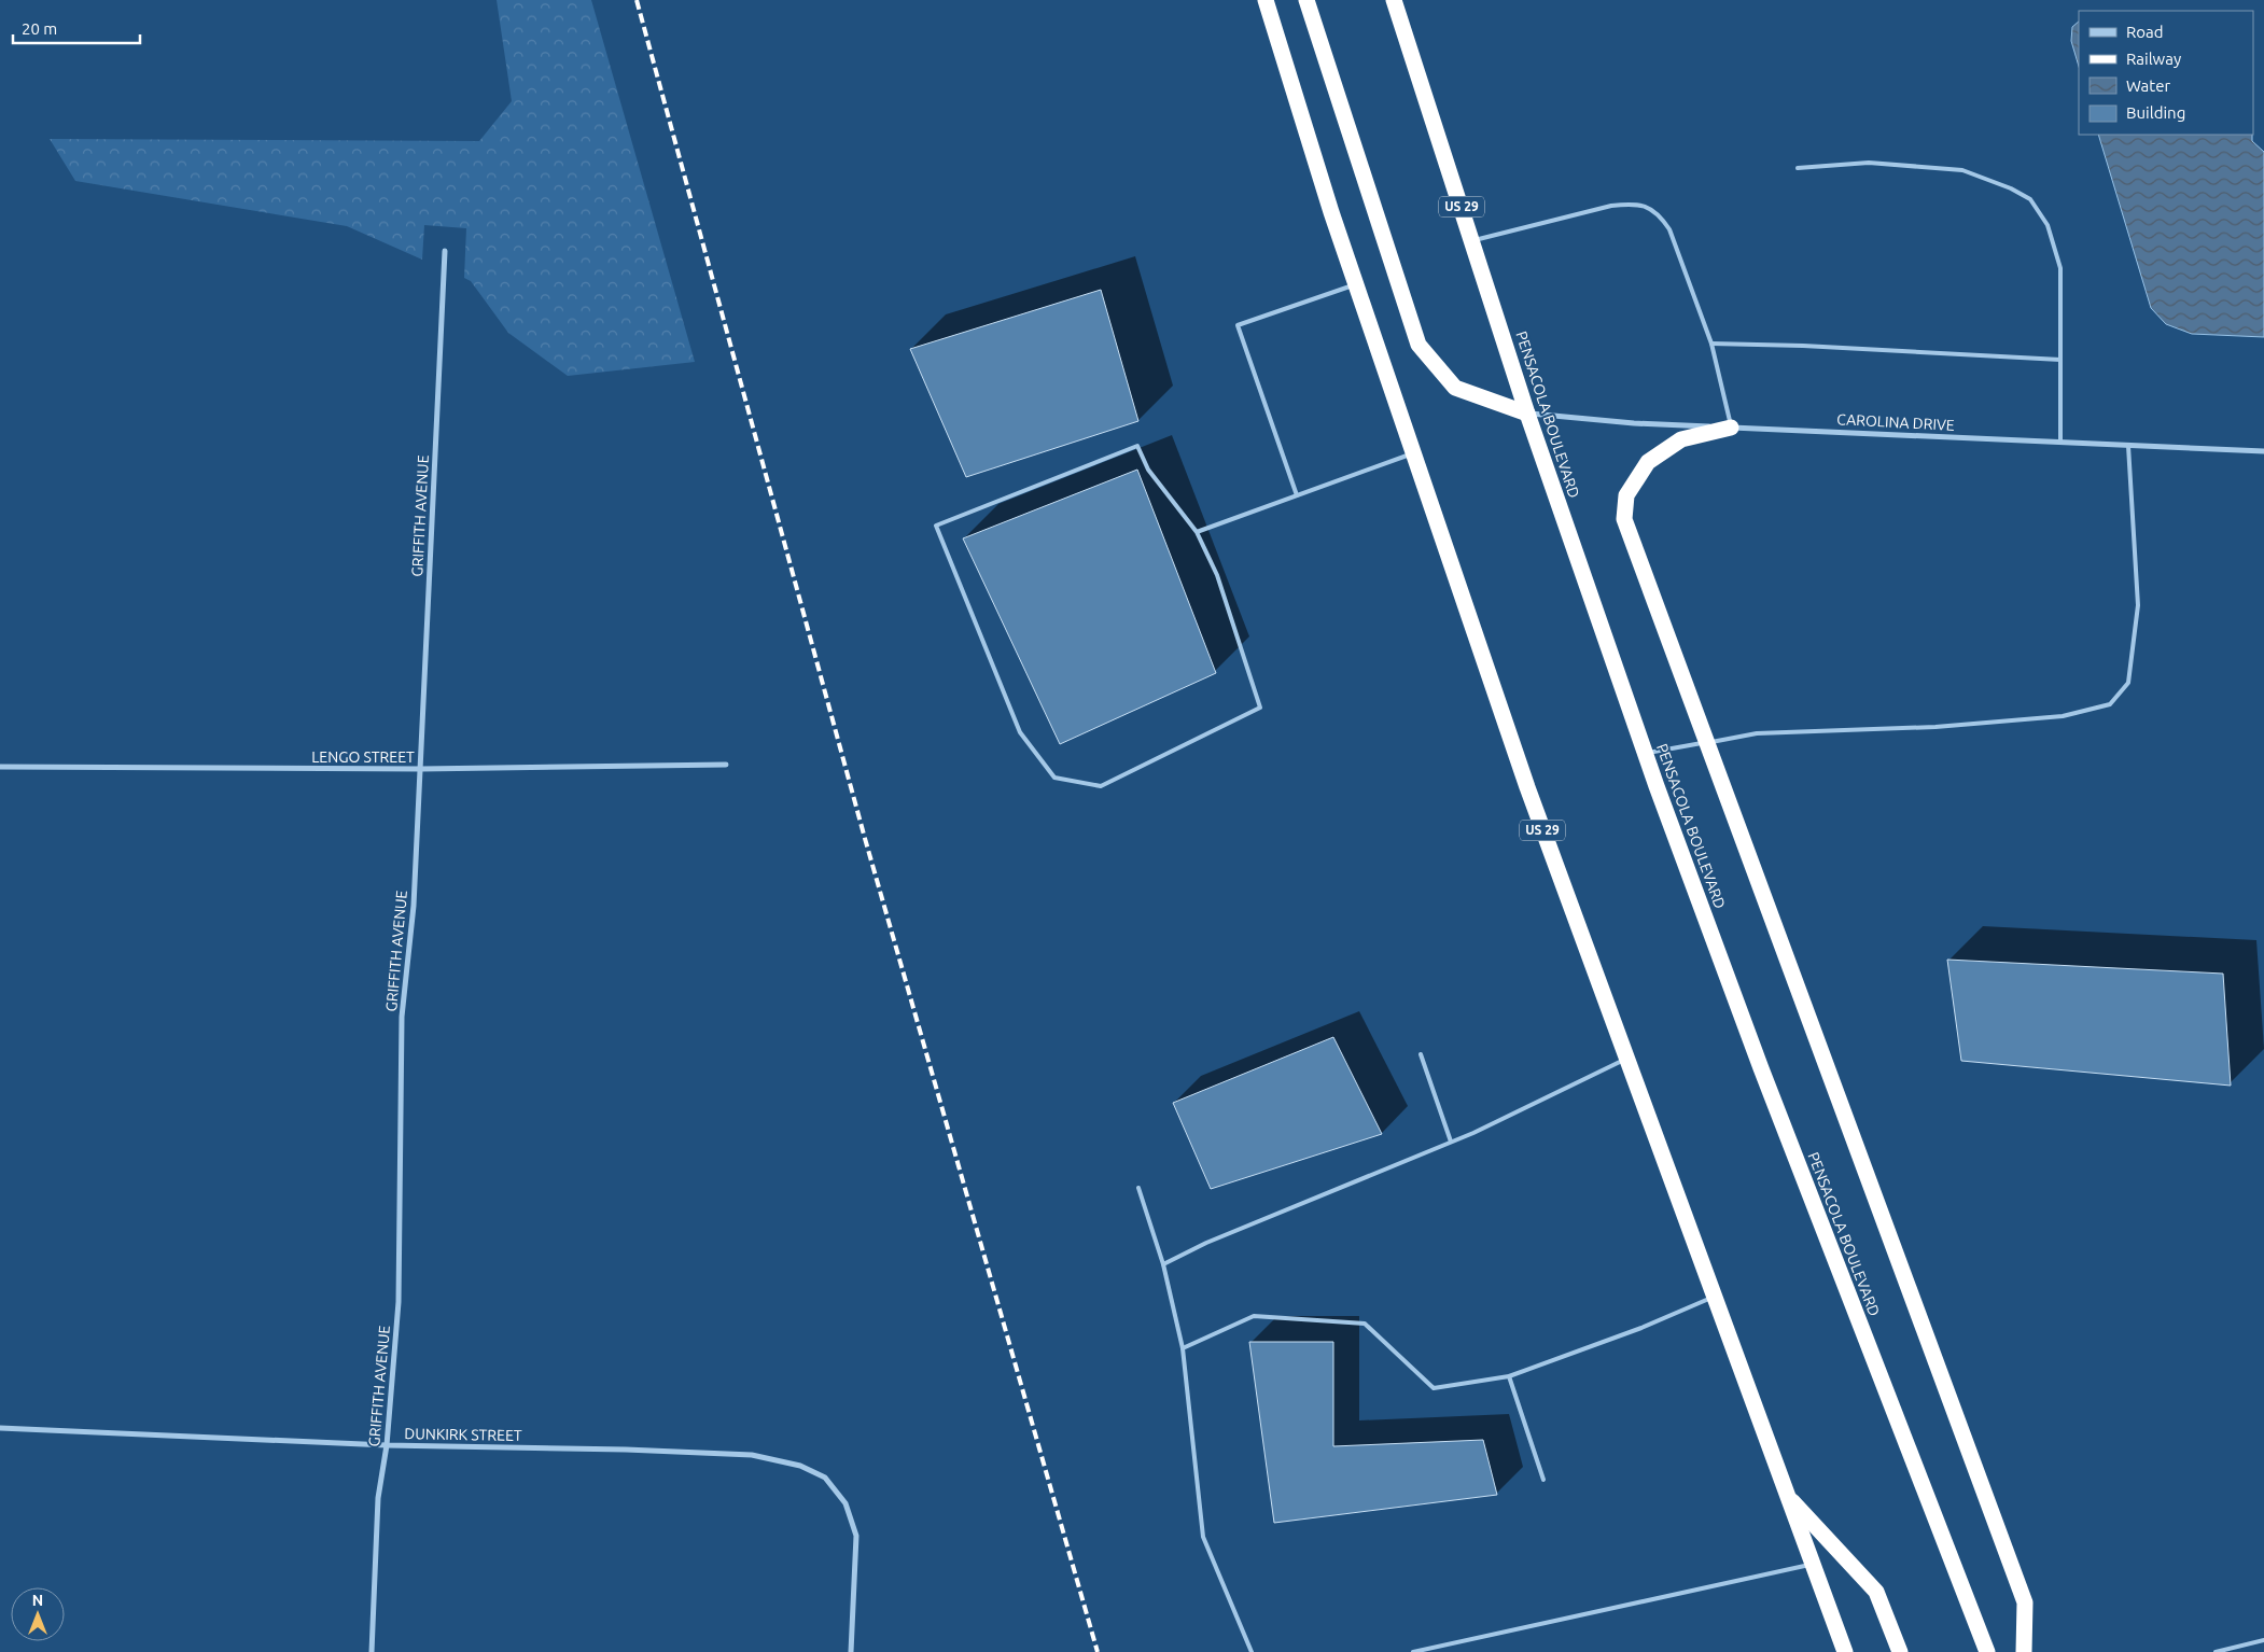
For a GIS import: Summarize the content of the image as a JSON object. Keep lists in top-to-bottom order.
{
  "streets": {
    "highway": ["US 29", "PENSACOLA BOULEVARD"],
    "street": [
      "CAROLINA DRIVE",
      "GRIFFITH AVENUE",
      "LENGO STREET",
      "DUNKIRK STREET"
    ]
  },
  "crossings": [
    ["PENSACOLA BOULEVARD", "CAROLINA DRIVE"],
    ["GRIFFITH AVENUE", "LENGO STREET"],
    ["GRIFFITH AVENUE", "DUNKIRK STREET"]
  ],
  "legend": [
    "Road",
    "Railway",
    "Water",
    "Building"
  ],
  "scale_bar": "20 m",
  "north": "top"
}
